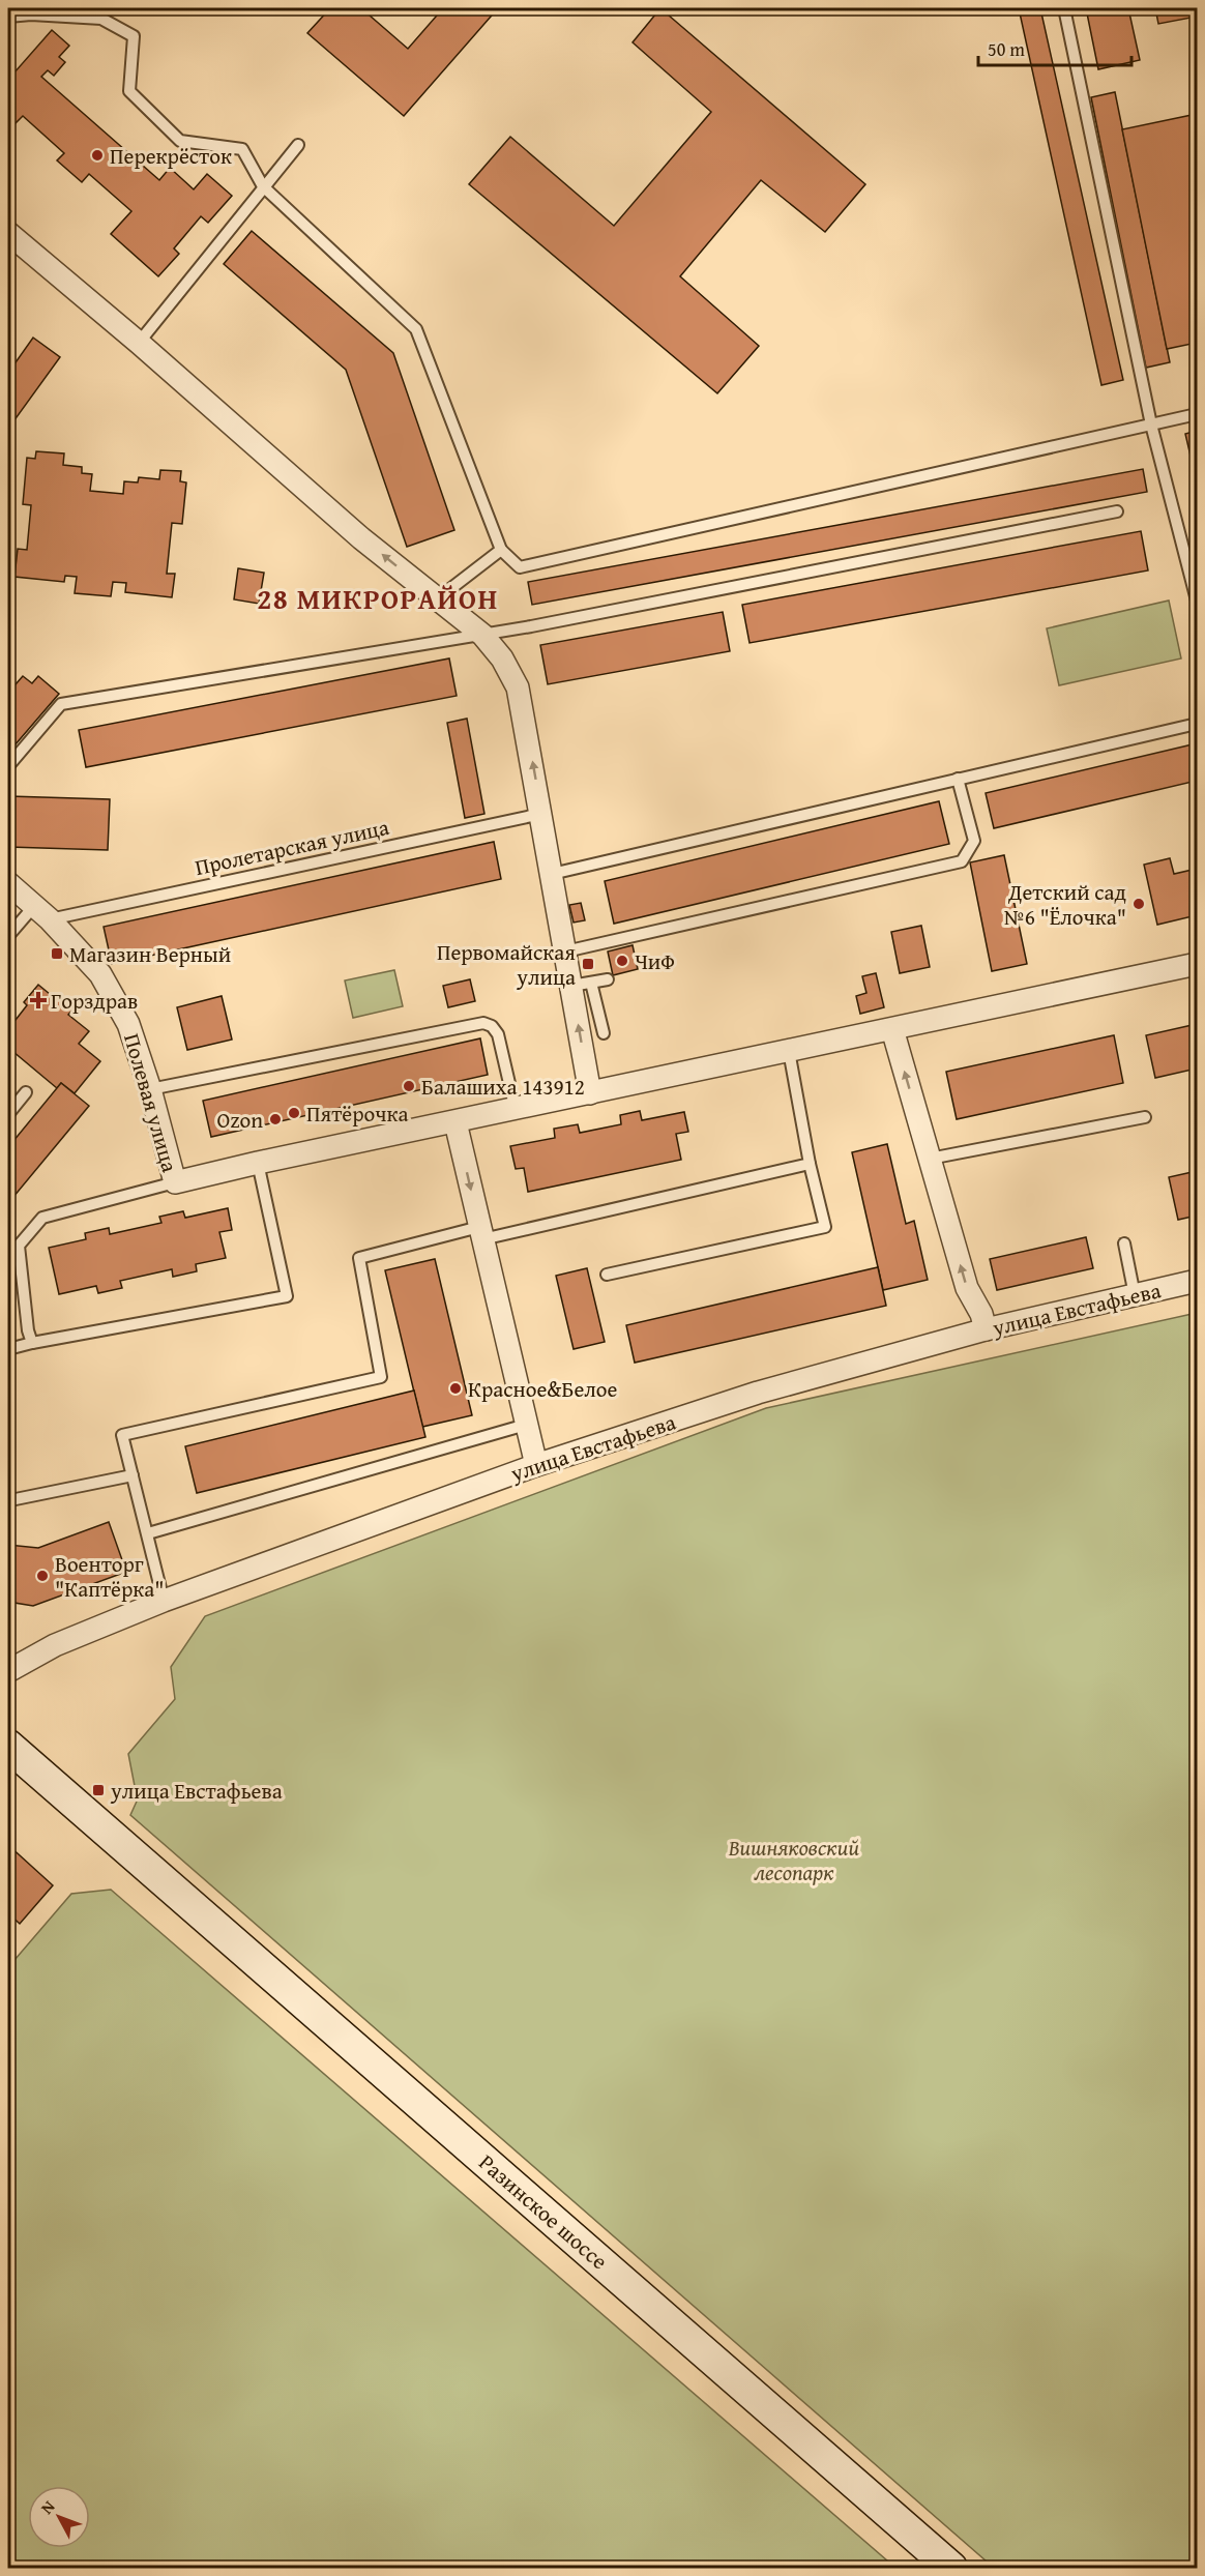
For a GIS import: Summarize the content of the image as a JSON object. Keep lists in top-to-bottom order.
{
  "streets": {
    "main road": ["Разинское шоссе"],
    "street": ["Полевая улица", "улица Евстафьева"],
    "lane": ["Пролетарская улица"]
  },
  "crossings": [
    ["Пролетарская улица", "Полевая улица"]
  ],
  "districts": ["28 МИКРОРАЙОН"],
  "parks": ["Вишняковский лесопарк"],
  "places": {
    "other": [
      "Перекрёсток",
      "Детский сад №6 \"Ёлочка\"",
      "ЧиФ",
      "Балашиха 143912",
      "Пятёрочка",
      "Ozon",
      "Красное&Белое",
      "Военторг \"Каптёрка\""
    ],
    "transit": ["Магазин Верный", "Первомайская улица", "улица Евстафьева"],
    "health": ["Горздрав"]
  },
  "scale_bar": "50 m",
  "north": "top left"
}
